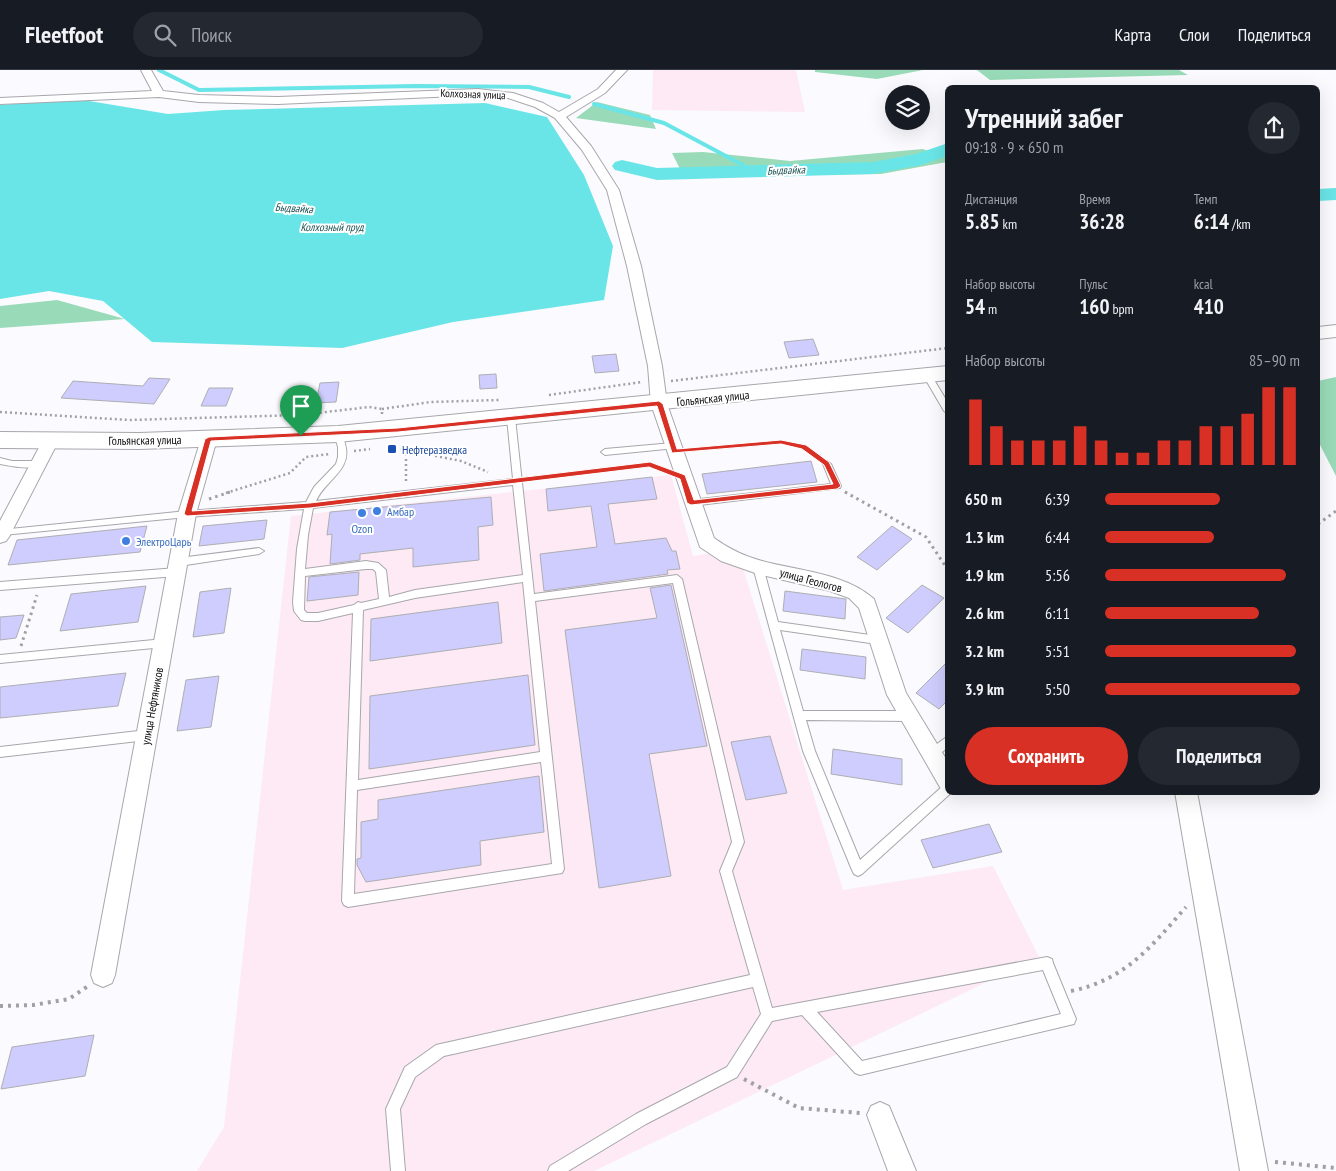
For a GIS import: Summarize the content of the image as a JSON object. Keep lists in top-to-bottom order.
{
  "streets": {
    "main road": ["Гольянская улица"],
    "street": ["Колхозная улица", "улица Геологов", "улица Нефтяников"]
  },
  "crossings": [
    ["Колхозная улица", "Гольянская улица"],
    ["Колхозная улица", "улица Геологов"],
    ["Гольянская улица", "улица Геологов"],
    ["Гольянская улица", "улица Нефтяников"]
  ],
  "water": ["Быдвайка", "Колхозный пруд"],
  "places": {
    "transit": ["Нефтеразведка"],
    "other": ["Амбар", "Ozon", "ЭлектроЦарь"]
  },
  "page": {
    "header": "Fleetfoot",
    "search": "Поиск",
    "nav": ["Карта", "Слои", "Поделиться"],
    "heading": ["Утренний забег", "09:18 · 9 × 650 m"],
    "stats": [
      ["Дистанция", "5.85 km"],
      ["Время", "36:28"],
      ["Темп", "6:14 /km"],
      ["Набор высоты", "54 m"],
      ["Пульс", "160 bpm"],
      ["kcal", "410"]
    ],
    "chart": ["Набор высоты", "85–90 m"],
    "list": [
      {
        "name": "650 m",
        "note": "6:39"
      },
      {
        "name": "1.3 km",
        "note": "6:44"
      },
      {
        "name": "1.9 km",
        "note": "5:56"
      },
      {
        "name": "2.6 km",
        "note": "6:11"
      },
      {
        "name": "3.2 km",
        "note": "5:51"
      },
      {
        "name": "3.9 km",
        "note": "5:50"
      }
    ],
    "buttons": ["Сохранить", "Поделиться"]
  }
}
